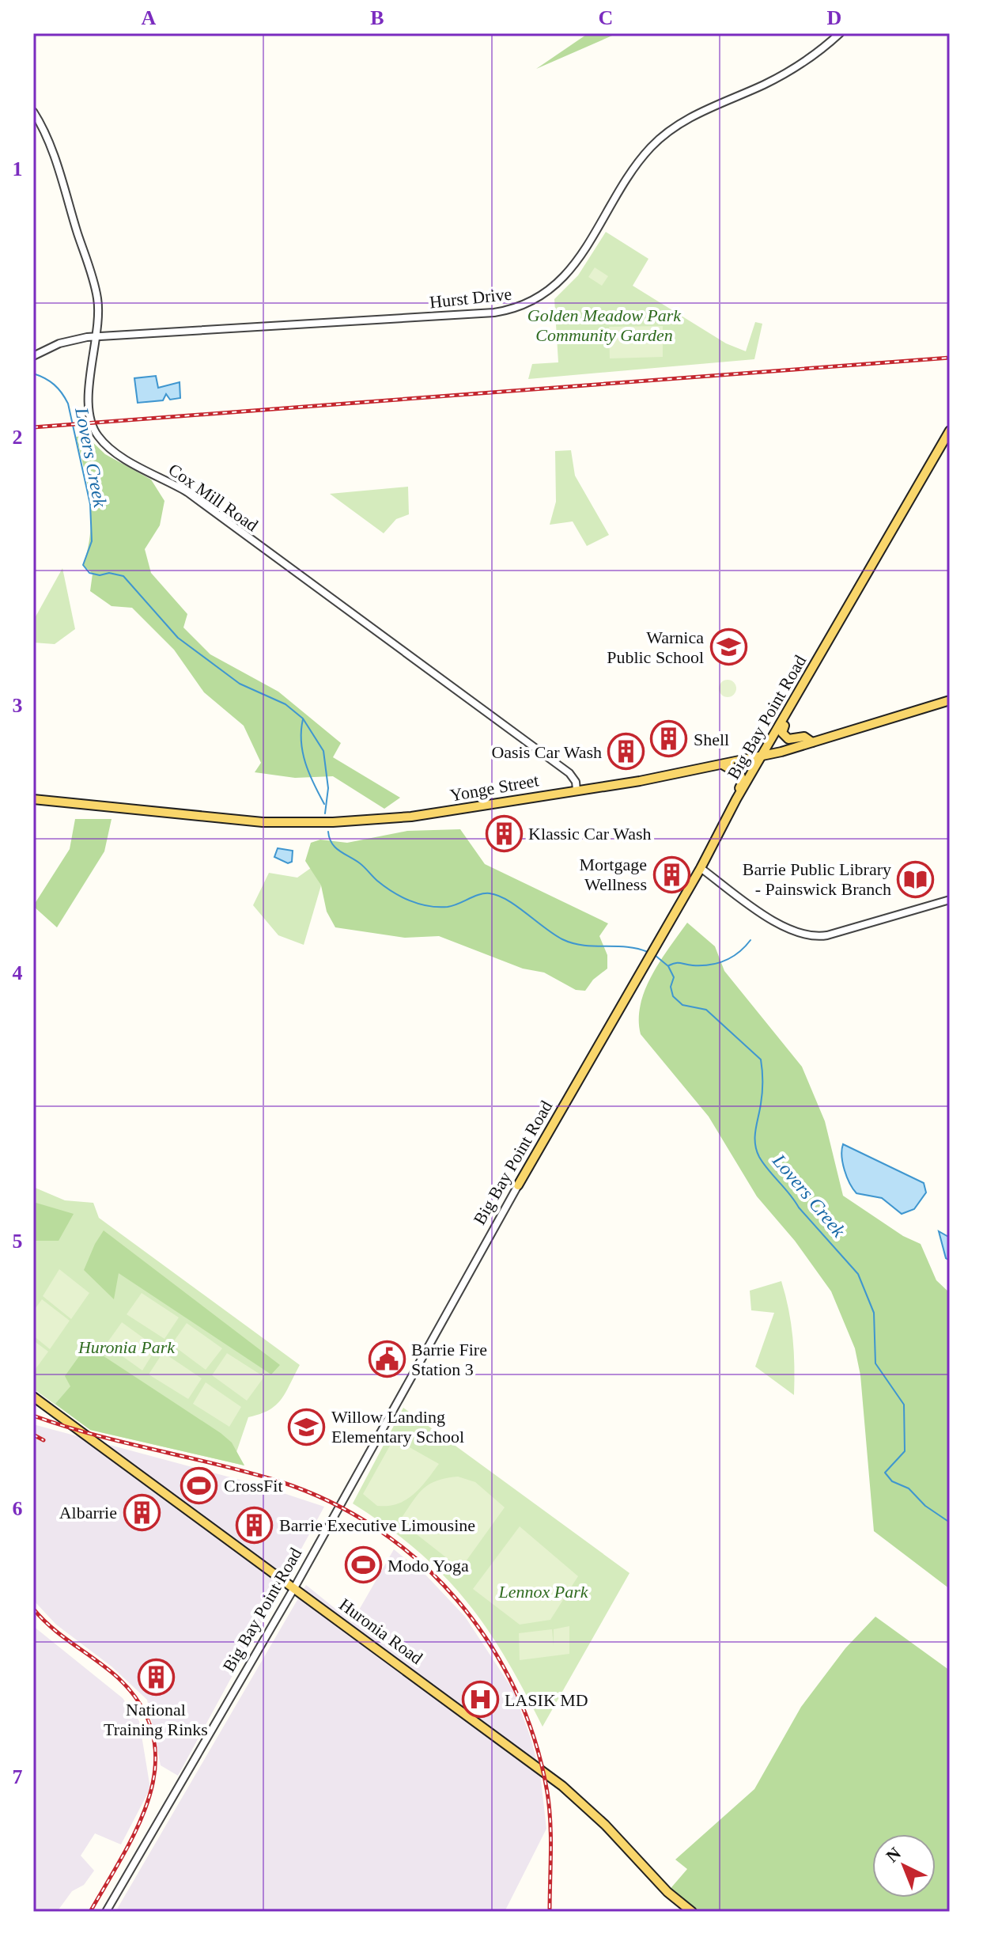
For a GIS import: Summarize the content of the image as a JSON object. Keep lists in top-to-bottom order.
{
  "streets": {
    "main road": ["Big Bay Point Road", "Yonge Street", "Huronia Road"],
    "street": ["Hurst Drive", "Cox Mill Road"]
  },
  "crossings": [
    ["Hurst Drive", "Cox Mill Road"],
    ["Cox Mill Road", "Yonge Street"],
    ["Big Bay Point Road", "Yonge Street"],
    ["Big Bay Point Road", "Huronia Road"]
  ],
  "water": ["Lovers Creek"],
  "parks": ["Golden Meadow Park Community Garden", "Huronia Park", "Lennox Park"],
  "places": {
    "school or university": ["Warnica Public School", "Willow Landing Elementary School"],
    "building": [
      "Shell",
      "Oasis Car Wash",
      "Klassic Car Wash",
      "Mortgage Wellness",
      "Albarrie",
      "Barrie Executive Limousine",
      "National Training Rinks"
    ],
    "library": ["Barrie Public Library - Painswick Branch"],
    "public building": ["Barrie Fire Station 3"],
    "sports": ["CrossFit", "Modo Yoga"],
    "hospital": ["LASIK MD"]
  },
  "north": "top left",
  "grid": {
    "columns": [
      "A",
      "B",
      "C",
      "D"
    ],
    "rows": [
      "1",
      "2",
      "3",
      "4",
      "5",
      "6",
      "7"
    ]
  }
}
